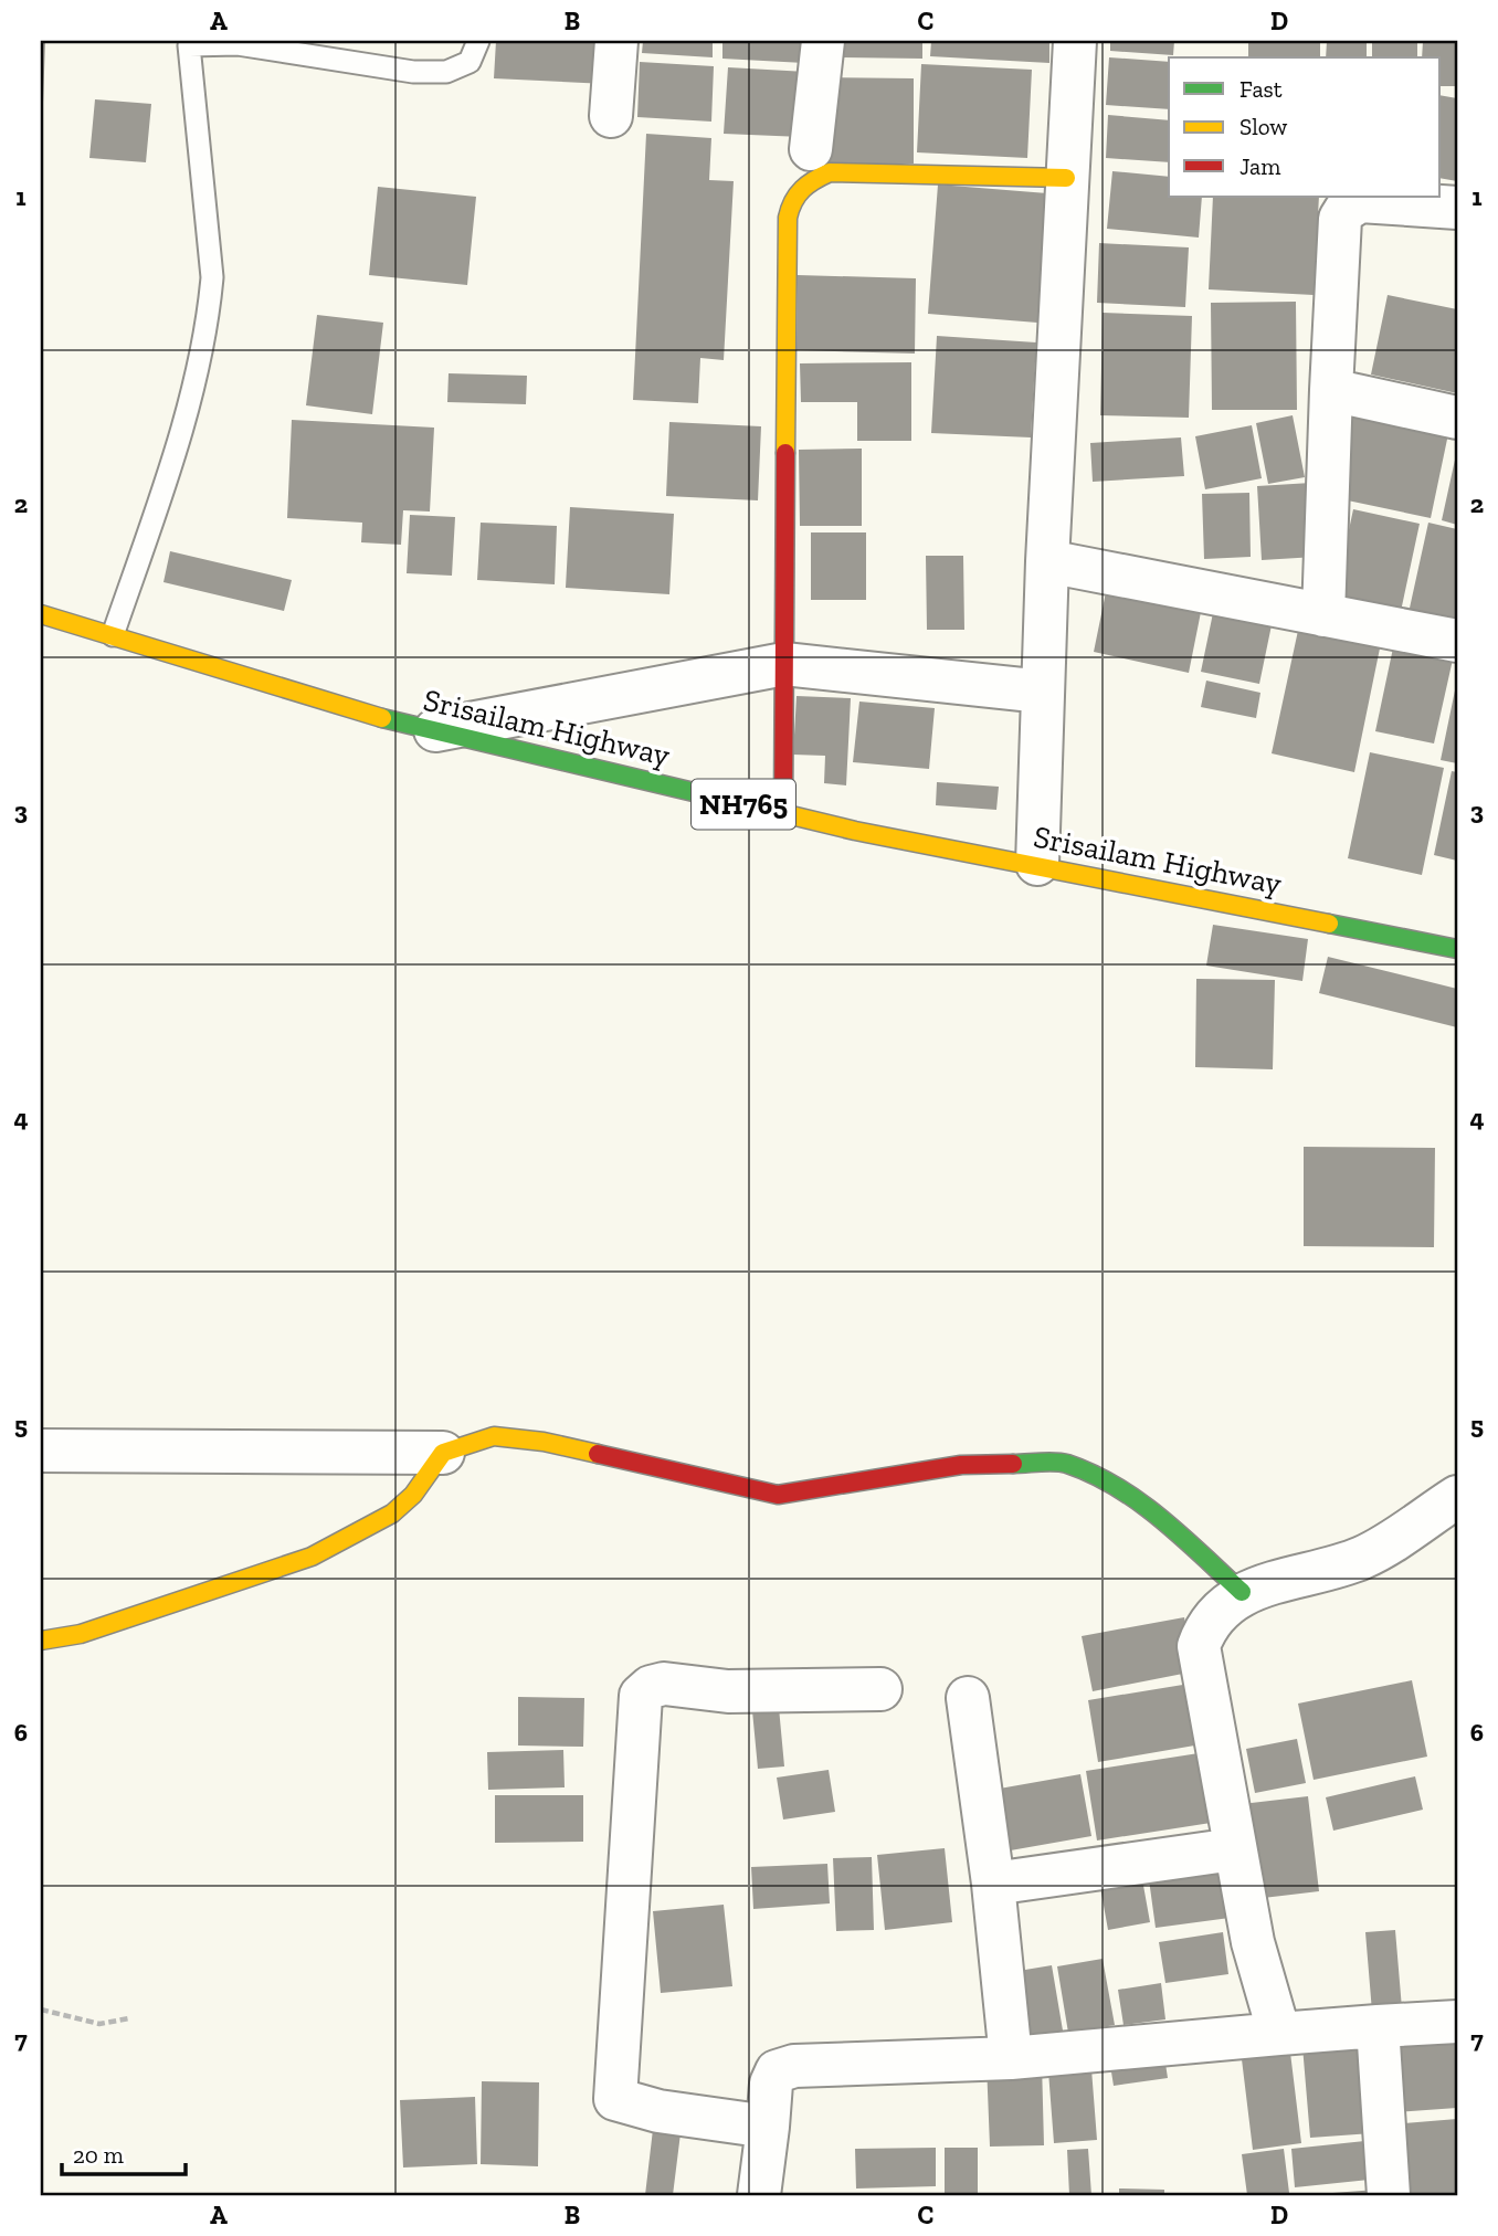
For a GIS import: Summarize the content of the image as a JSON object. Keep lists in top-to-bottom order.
{
  "streets": {
    "main road": ["Srisailam Highway", "NH765"]
  },
  "legend": ["Fast", "Slow", "Jam"],
  "scale_bar": "20 m",
  "grid": {
    "columns": [
      "A",
      "B",
      "C",
      "D"
    ],
    "rows": [
      "1",
      "2",
      "3",
      "4",
      "5",
      "6",
      "7"
    ]
  }
}
